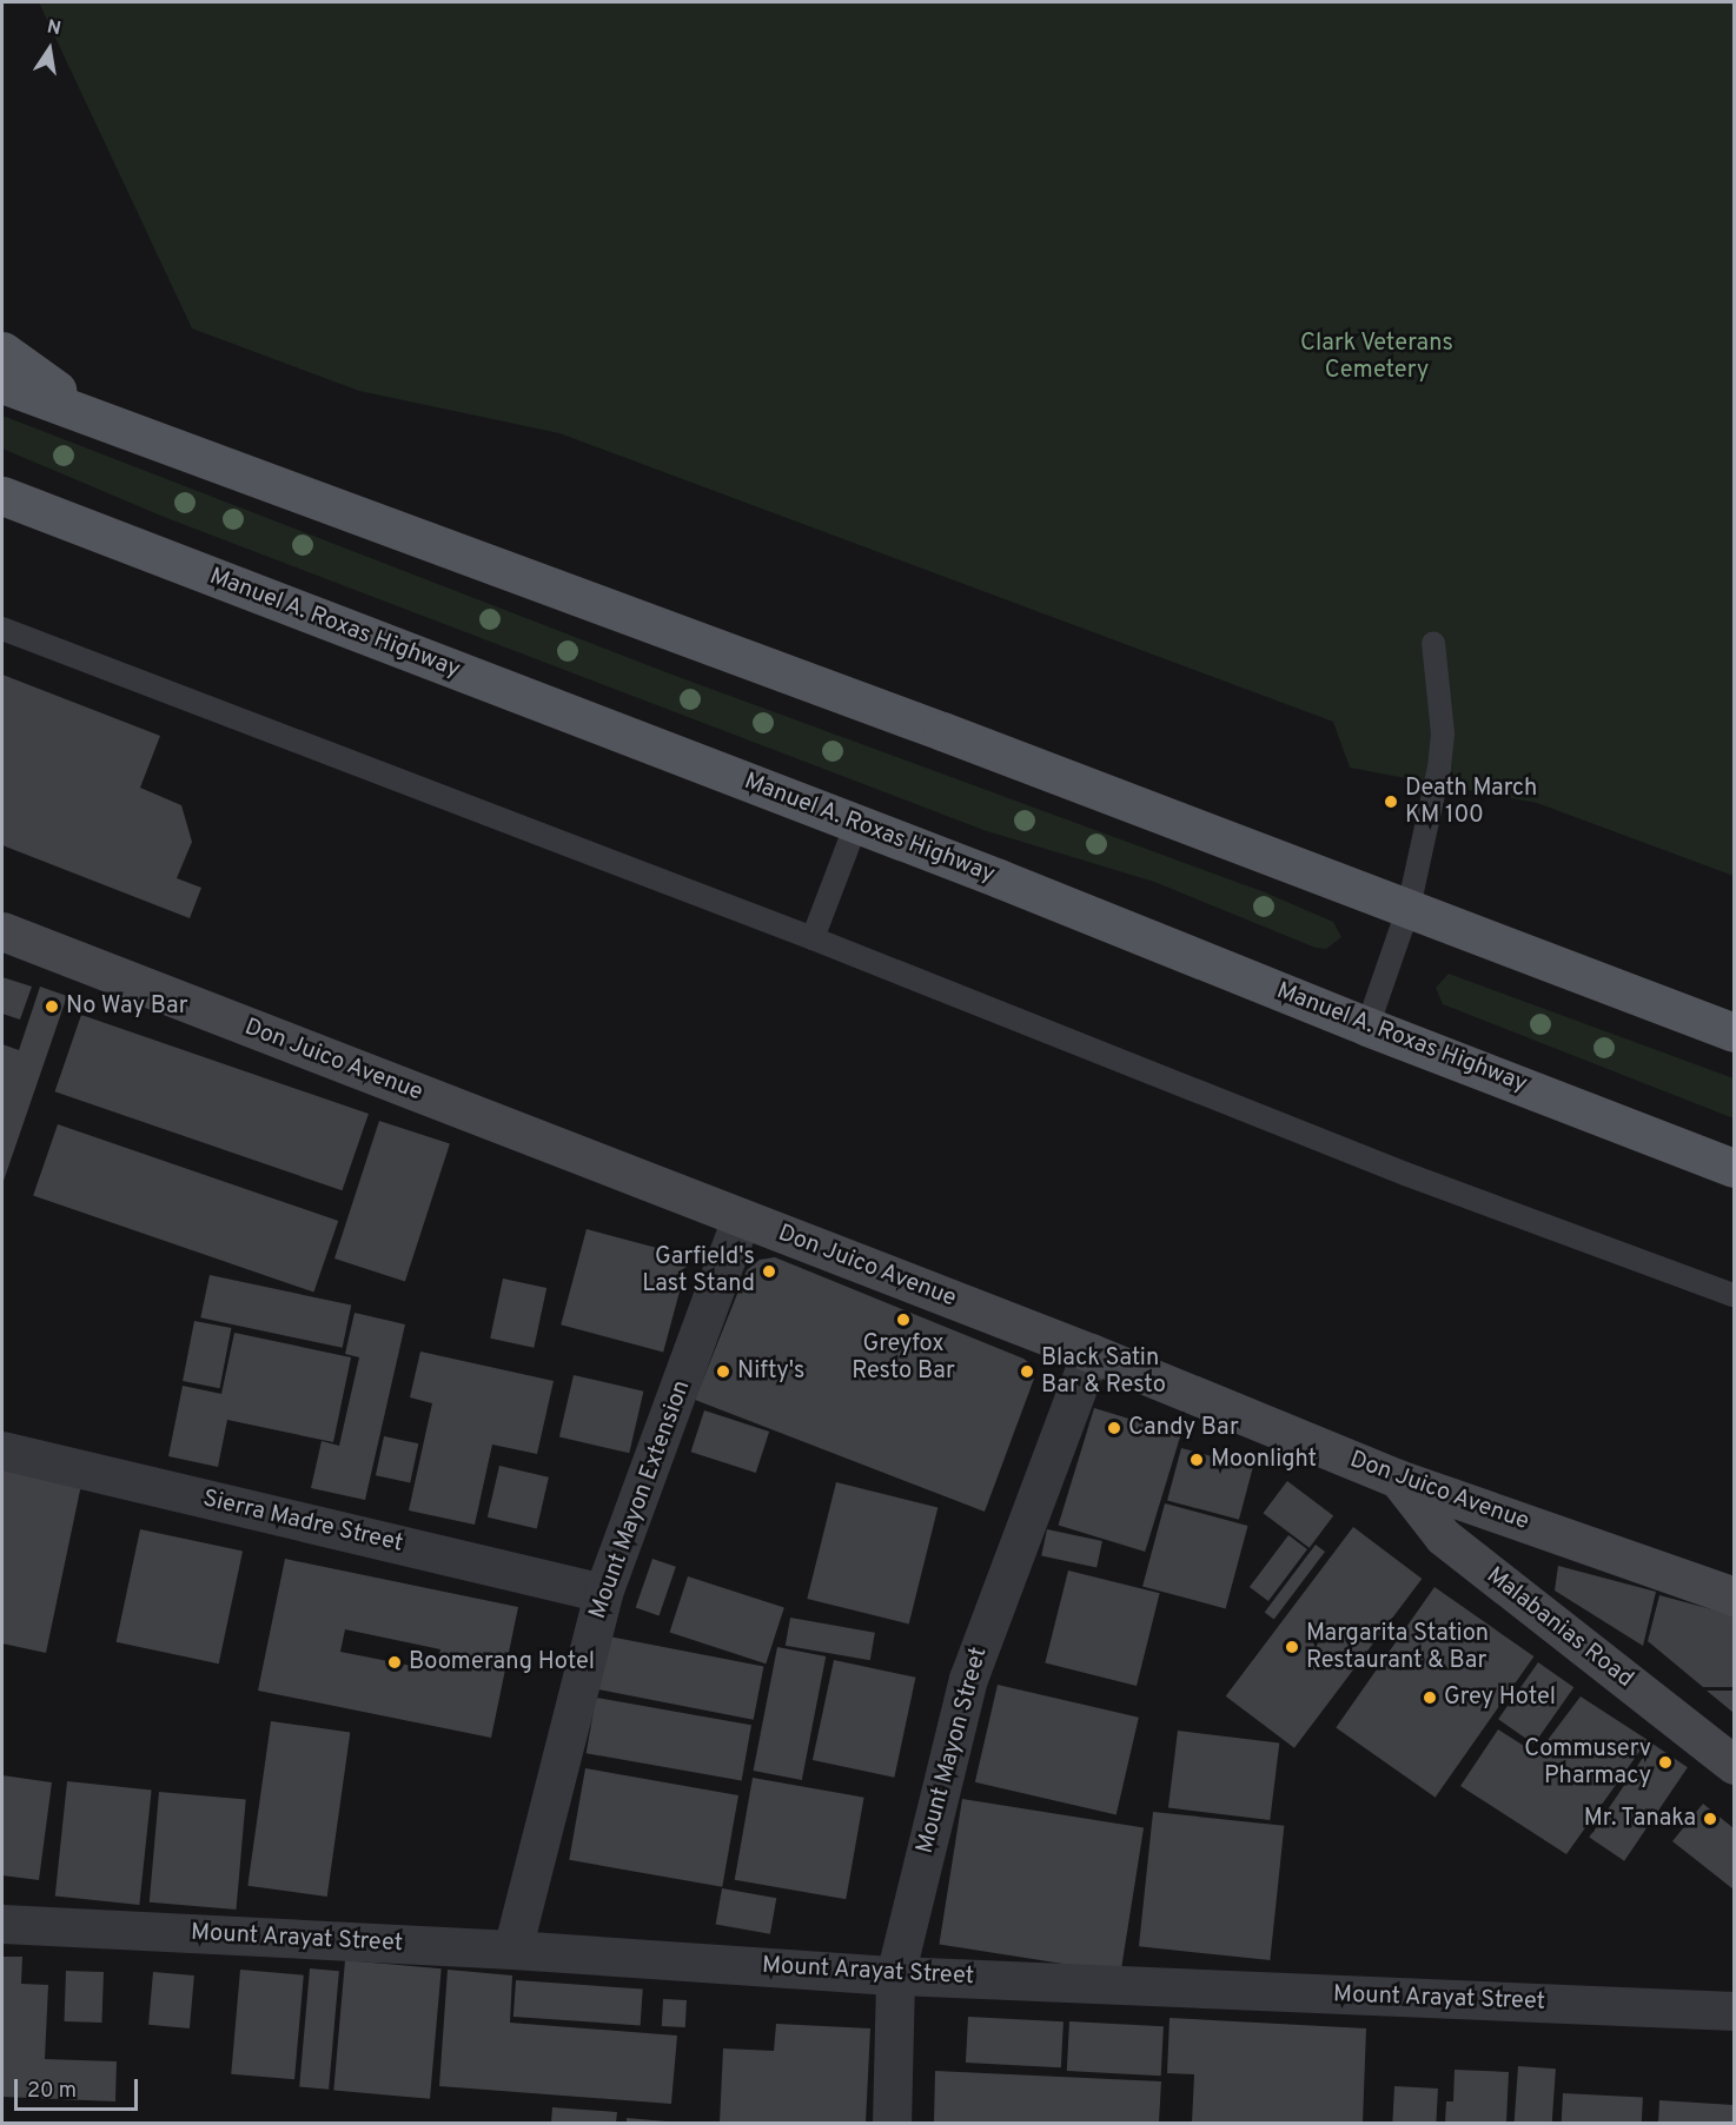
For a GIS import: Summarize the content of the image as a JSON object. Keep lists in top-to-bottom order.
{
  "streets": {
    "main road": ["Manuel A. Roxas Highway", "Don Juico Avenue", "Malabanias Road"],
    "street": [
      "Mount Mayon Extension",
      "Sierra Madre Street",
      "Mount Mayon Street",
      "Mount Arayat Street"
    ]
  },
  "crossings": [
    ["Don Juico Avenue", "Mount Mayon Extension"],
    ["Don Juico Avenue", "Malabanias Road"],
    ["Don Juico Avenue", "Mount Mayon Street"],
    ["Mount Mayon Extension", "Sierra Madre Street"],
    ["Mount Mayon Extension", "Mount Arayat Street"],
    ["Mount Mayon Street", "Mount Arayat Street"]
  ],
  "parks": ["Clark Veterans Cemetery"],
  "places": [
    "Death March KM 100",
    "No Way Bar",
    "Garfield's Last Stand",
    "Greyfox Resto Bar",
    "Nifty's",
    "Black Satin Bar & Resto",
    "Candy Bar",
    "Moonlight",
    "Margarita Station Restaurant & Bar",
    "Boomerang Hotel",
    "Grey Hotel",
    "Commuserv Pharmacy",
    "Mr. Tanaka"
  ],
  "scale_bar": "20 m",
  "north": "top"
}
